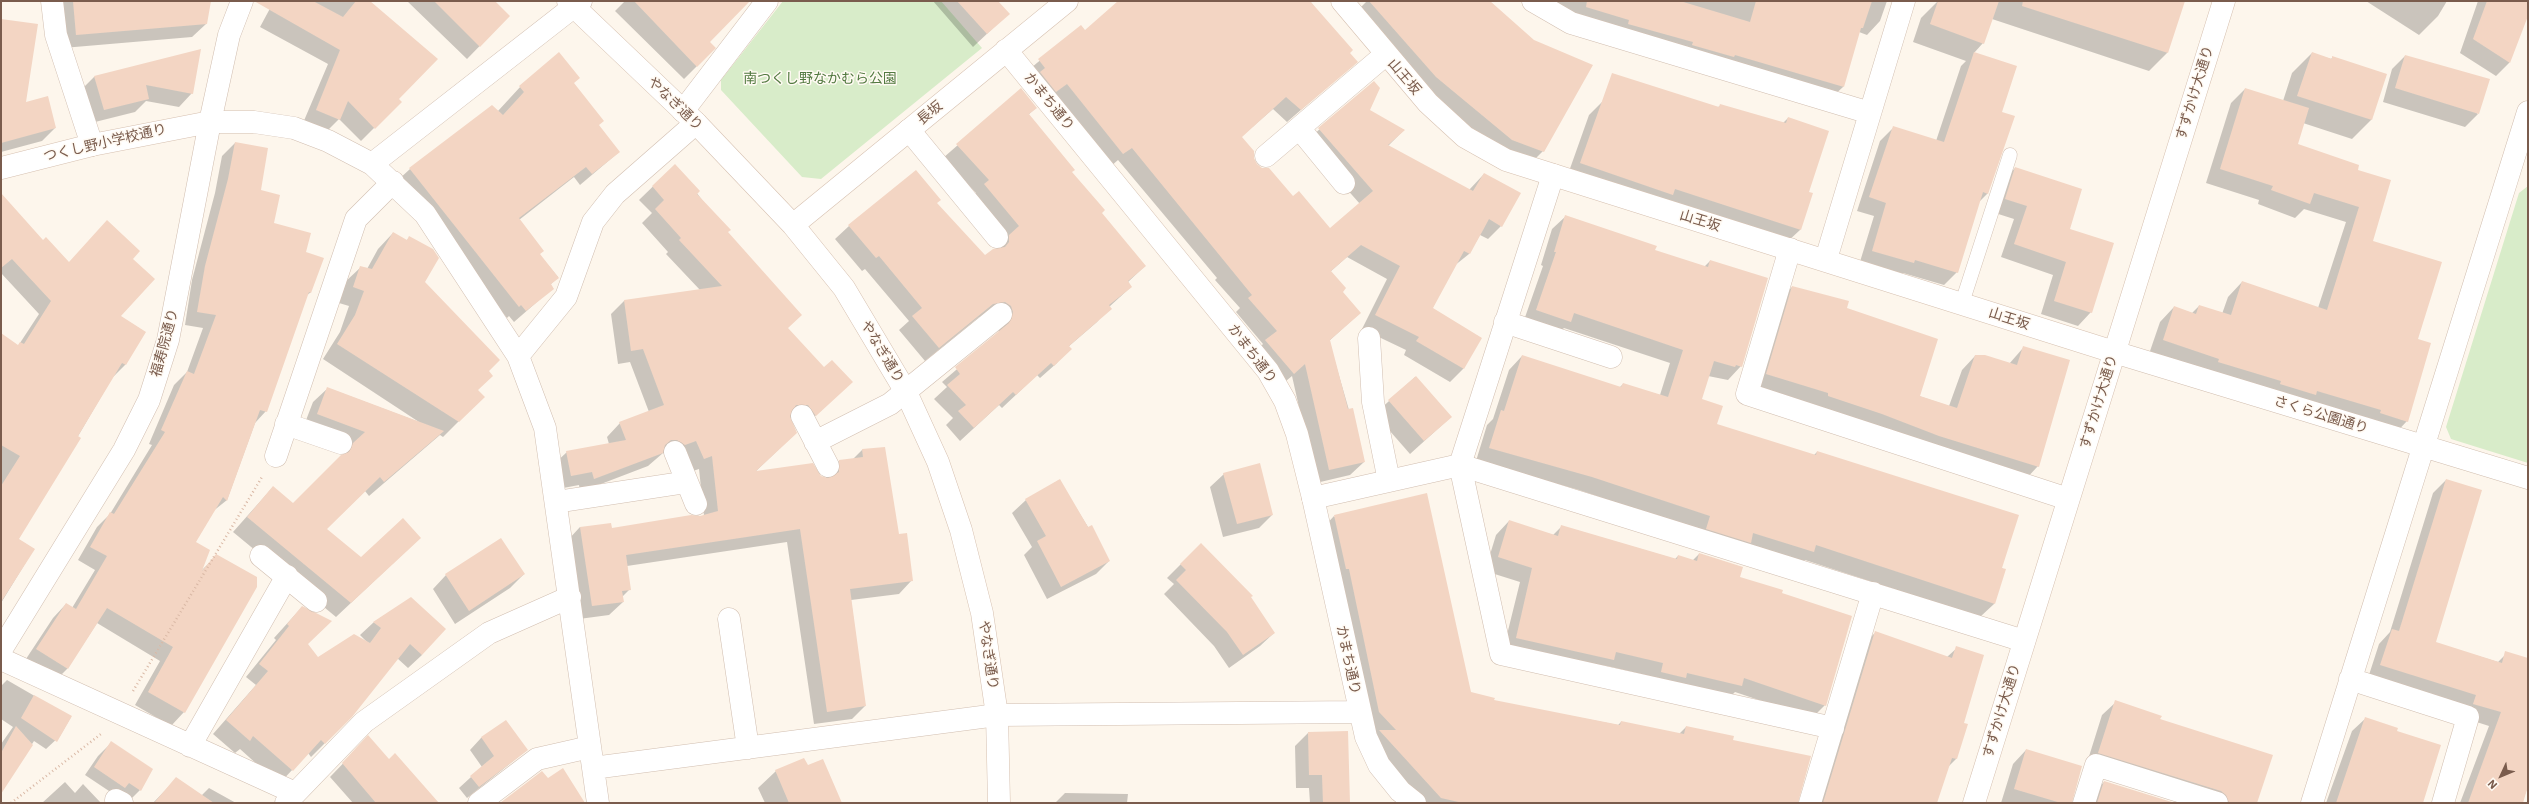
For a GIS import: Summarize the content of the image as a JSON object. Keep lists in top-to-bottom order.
{
  "streets": {
    "street": [
      "山王坂",
      "すずかけ大通り",
      "かまち通り",
      "やなぎ通り",
      "長坂",
      "つくし野小学校通り",
      "福寿院通り",
      "さくら公園通り"
    ]
  },
  "crossings": [
    ["山王坂", "すずかけ大通り"],
    ["山王坂", "さくら公園通り"],
    ["すずかけ大通り", "さくら公園通り"],
    ["かまち通り", "長坂"],
    ["やなぎ通り", "長坂"],
    ["つくし野小学校通り", "福寿院通り"]
  ],
  "parks": ["南つくし野なかむら公園"],
  "north": "bottom left"
}
